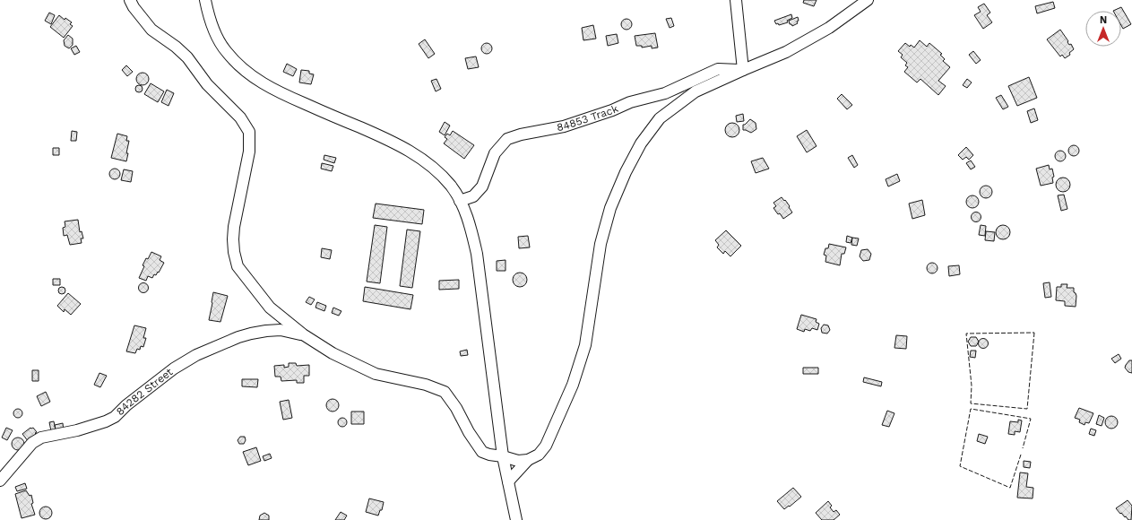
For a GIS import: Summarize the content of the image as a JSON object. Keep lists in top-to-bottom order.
{
  "streets": {
    "street": ["84853 Track", "84282 Street"]
  },
  "north": "top"
}
